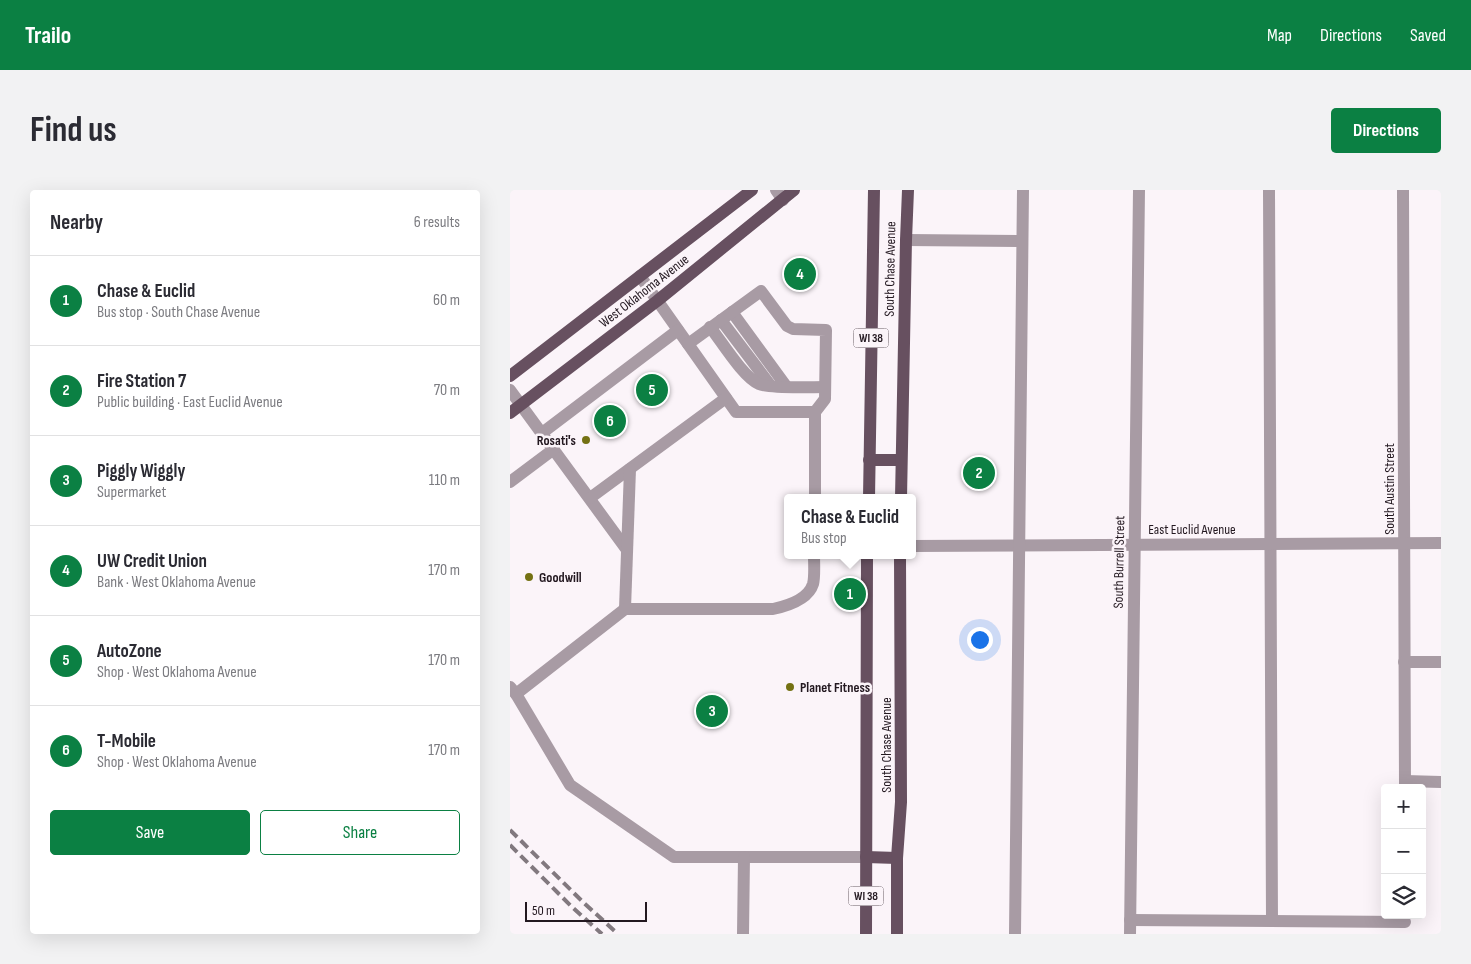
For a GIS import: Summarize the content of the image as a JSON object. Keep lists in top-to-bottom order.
{
  "streets": {
    "main road": ["South Chase Avenue", "West Oklahoma Avenue", "WI 38"],
    "street": ["South Austin Street", "East Euclid Avenue", "South Burrell Street"]
  },
  "crossings": [
    ["South Austin Street", "East Euclid Avenue"],
    ["East Euclid Avenue", "South Burrell Street"]
  ],
  "places": ["Rosati's", "Goodwill", "Planet Fitness"],
  "scale_bar": "50 m",
  "page": {
    "header": "Trailo",
    "nav": ["Map", "Directions", "Saved"],
    "buttons": [
      "Directions",
      ["Save", "Share"]
    ],
    "title": "Find us",
    "heading": ["Nearby", "6 results"],
    "list": [
      {
        "mark": "1",
        "name": "Chase & Euclid",
        "note": "Bus stop · South Chase Avenue",
        "value": "60 m"
      },
      {
        "mark": "2",
        "name": "Fire Station 7",
        "note": "Public building · East Euclid Avenue",
        "value": "70 m"
      },
      {
        "mark": "3",
        "name": "Piggly Wiggly",
        "note": "Supermarket",
        "value": "110 m"
      },
      {
        "mark": "4",
        "name": "UW Credit Union",
        "note": "Bank · West Oklahoma Avenue",
        "value": "170 m"
      },
      {
        "mark": "5",
        "name": "AutoZone",
        "note": "Shop · West Oklahoma Avenue",
        "value": "170 m"
      },
      {
        "mark": "6",
        "name": "T-Mobile",
        "note": "Shop · West Oklahoma Avenue",
        "value": "170 m"
      }
    ],
    "pins": [
      "4",
      "5",
      "6",
      "2",
      "1",
      "3"
    ],
    "popup": ["Chase & Euclid", "Bus stop"],
    "map_buttons": ["+", "−"],
    "scale": "50 m"
  }
}
